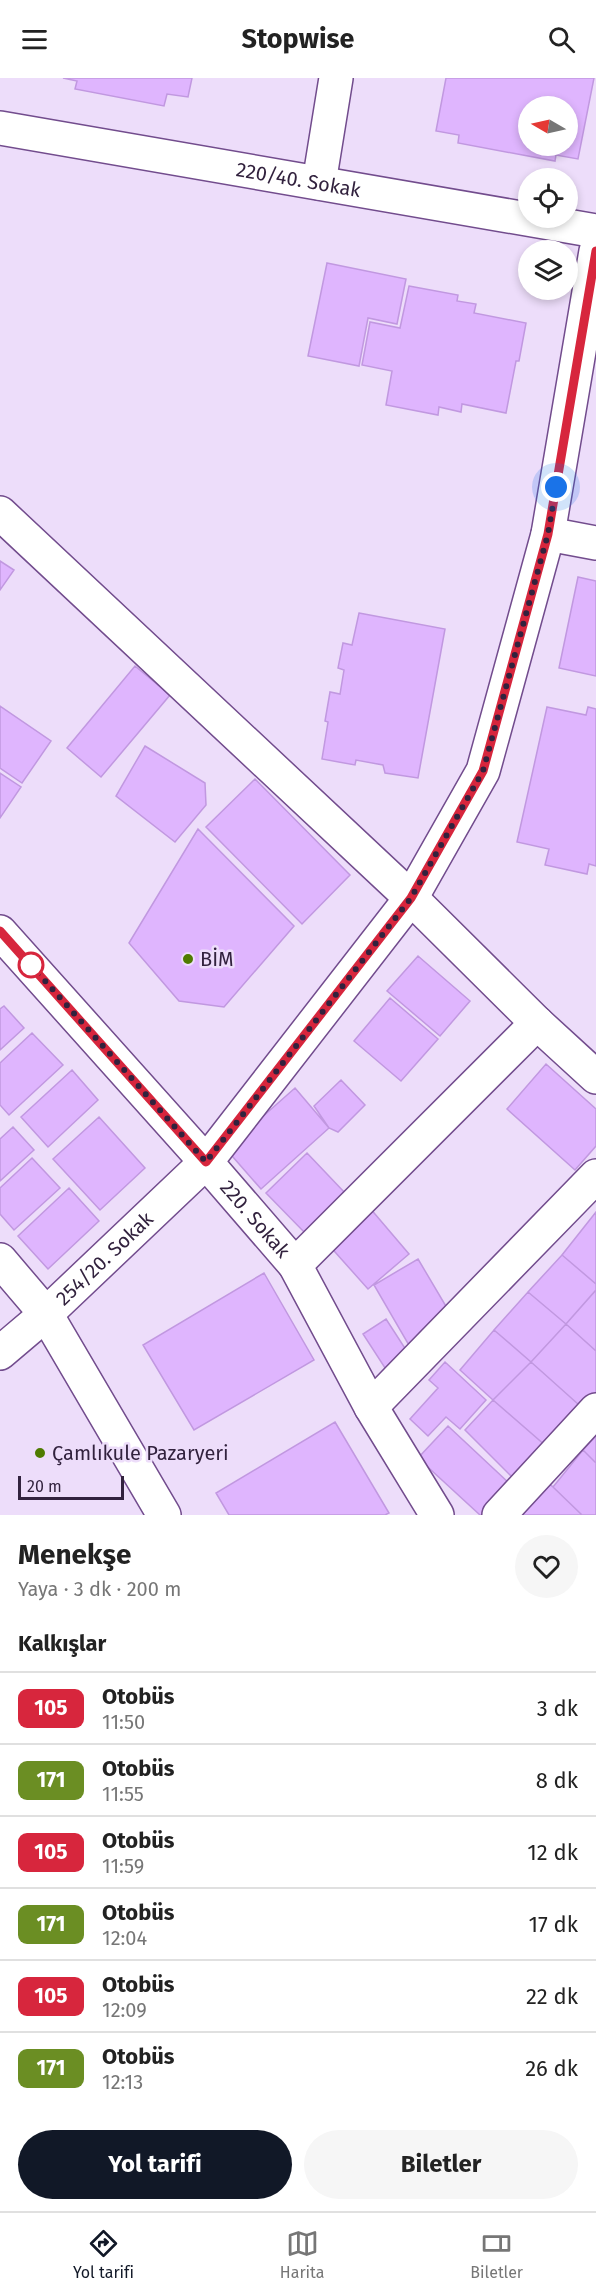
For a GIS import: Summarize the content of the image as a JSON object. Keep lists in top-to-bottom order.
{
  "streets": {
    "street": ["220/40. Sokak", "220. Sokak", "254/20. Sokak"]
  },
  "crossings": [
    ["220. Sokak", "254/20. Sokak"]
  ],
  "places": ["BİM", "Çamlıkule Pazaryeri"],
  "lines": ["bus line 105"],
  "scale_bar": "20 m",
  "north": "left",
  "page": {
    "header": "Stopwise",
    "scale": "20 m",
    "heading": [
      ["Menekşe", "Yaya · 3 dk · 200 m"],
      "Kalkışlar"
    ],
    "list": [
      {
        "mark": "105",
        "name": "Otobüs",
        "note": "11:50",
        "value": "3 dk"
      },
      {
        "mark": "171",
        "name": "Otobüs",
        "note": "11:55",
        "value": "8 dk"
      },
      {
        "mark": "105",
        "name": "Otobüs",
        "note": "11:59",
        "value": "12 dk"
      },
      {
        "mark": "171",
        "name": "Otobüs",
        "note": "12:04",
        "value": "17 dk"
      },
      {
        "mark": "105",
        "name": "Otobüs",
        "note": "12:09",
        "value": "22 dk"
      },
      {
        "mark": "171",
        "name": "Otobüs",
        "note": "12:13",
        "value": "26 dk"
      }
    ],
    "buttons": ["Yol tarifi", "Biletler"],
    "tabs": ["Yol tarifi", "Harita", "Biletler"]
  }
}
